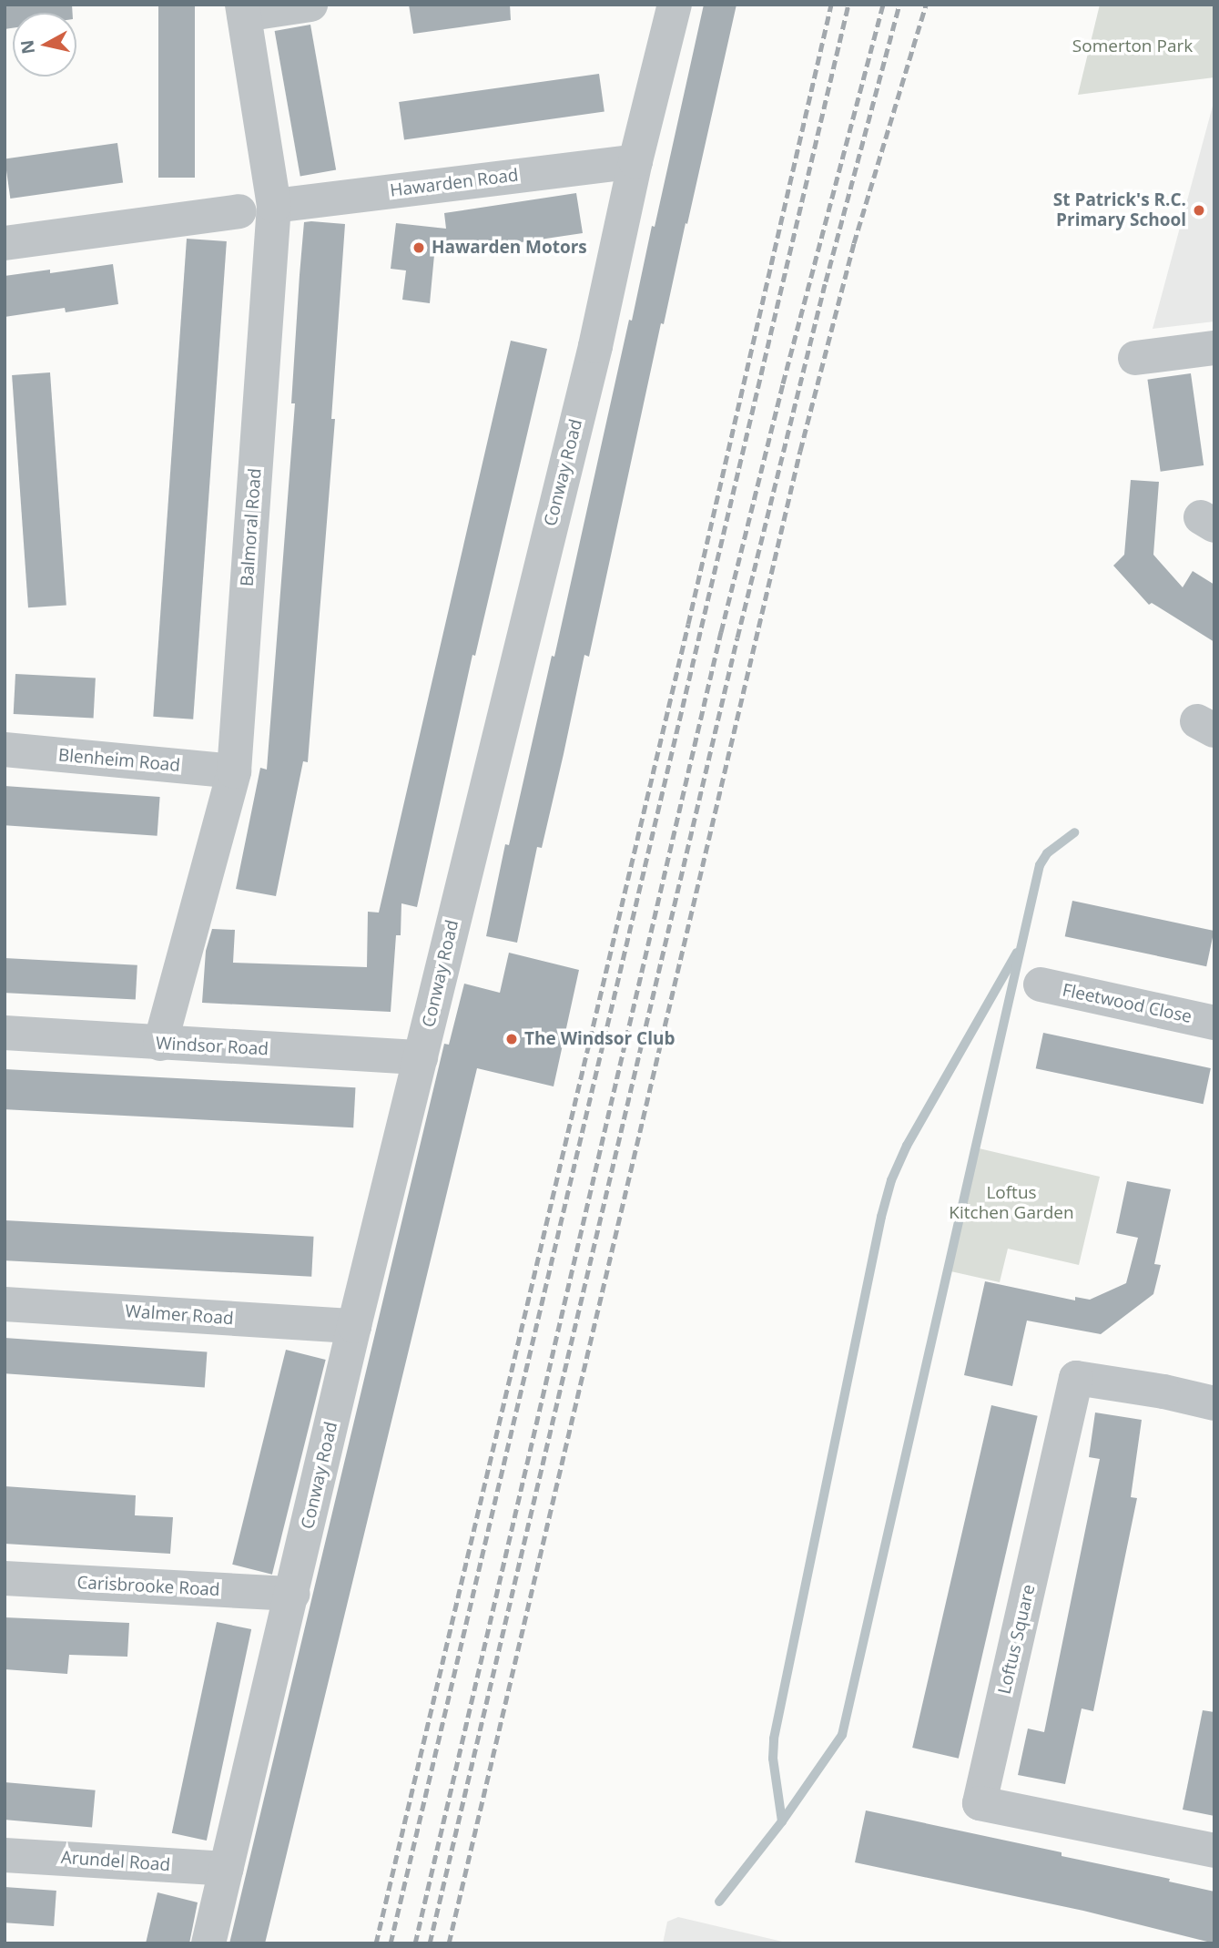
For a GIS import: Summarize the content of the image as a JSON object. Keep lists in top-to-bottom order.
{
  "streets": {
    "street": [
      "Hawarden Road",
      "Conway Road",
      "Balmoral Road",
      "Blenheim Road",
      "Fleetwood Close",
      "Windsor Road",
      "Walmer Road",
      "Carisbrooke Road",
      "Loftus Square",
      "Arundel Road"
    ]
  },
  "crossings": [
    ["Hawarden Road", "Conway Road"],
    ["Hawarden Road", "Balmoral Road"],
    ["Conway Road", "Windsor Road"],
    ["Conway Road", "Walmer Road"],
    ["Conway Road", "Carisbrooke Road"],
    ["Conway Road", "Arundel Road"],
    ["Balmoral Road", "Blenheim Road"],
    ["Balmoral Road", "Windsor Road"]
  ],
  "parks": ["Somerton Park", "Loftus Kitchen Garden"],
  "places": ["St Patrick's R.C. Primary School", "Hawarden Motors", "The Windsor Club"],
  "north": "left"
}
